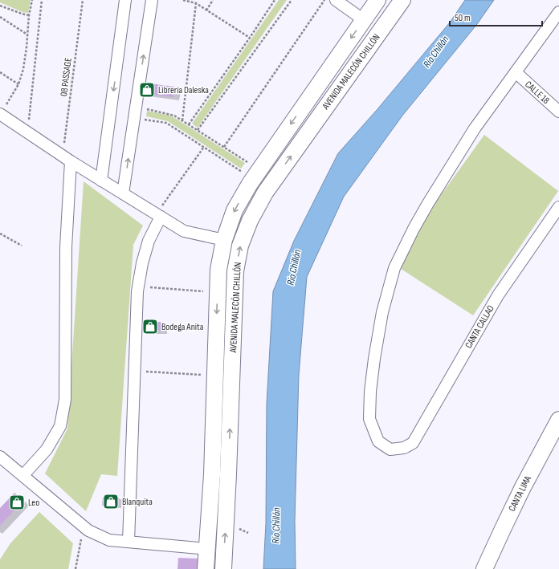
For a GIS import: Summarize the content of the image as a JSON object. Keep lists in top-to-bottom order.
{
  "streets": {
    "main road": ["AVENIDA MALECÓN CHILLÓN", "CANTA LIMA"],
    "street": ["CALLE 18", "CANTA CALLAO"],
    "path": ["08 PASSAGE"]
  },
  "crossings": [
    ["CALLE 18", "CANTA CALLAO"]
  ],
  "water": ["Río Chillón"],
  "places": {
    "shop": [
      "Librería Daleska",
      "Bodega Anita",
      "Blanquita",
      "Leo"
    ]
  },
  "scale_bar": "50 m"
}
